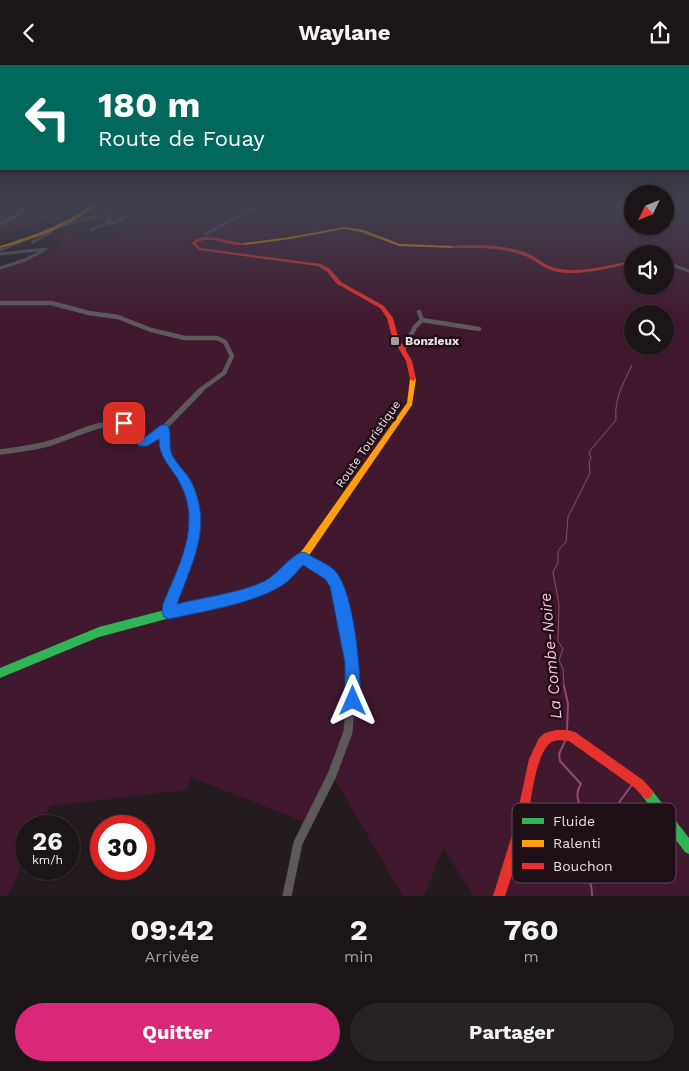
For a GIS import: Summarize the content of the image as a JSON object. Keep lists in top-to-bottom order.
{
  "streets": {
    "street": ["Route Touristique"]
  },
  "water": ["La Combe-Noire"],
  "places": {
    "transit": ["Bonzieux"]
  },
  "legend": ["Fluide", "Ralenti", "Bouchon"],
  "north": "bottom left",
  "page": {
    "header": "Waylane",
    "turn": ["180 m", "Route de Fouay"],
    "speed": "26 km/h",
    "limit": "30",
    "eta": [
      "09:42",
      "Arrivée",
      "2",
      "min",
      "760",
      "m"
    ],
    "buttons": ["Quitter", "Partager"]
  }
}
